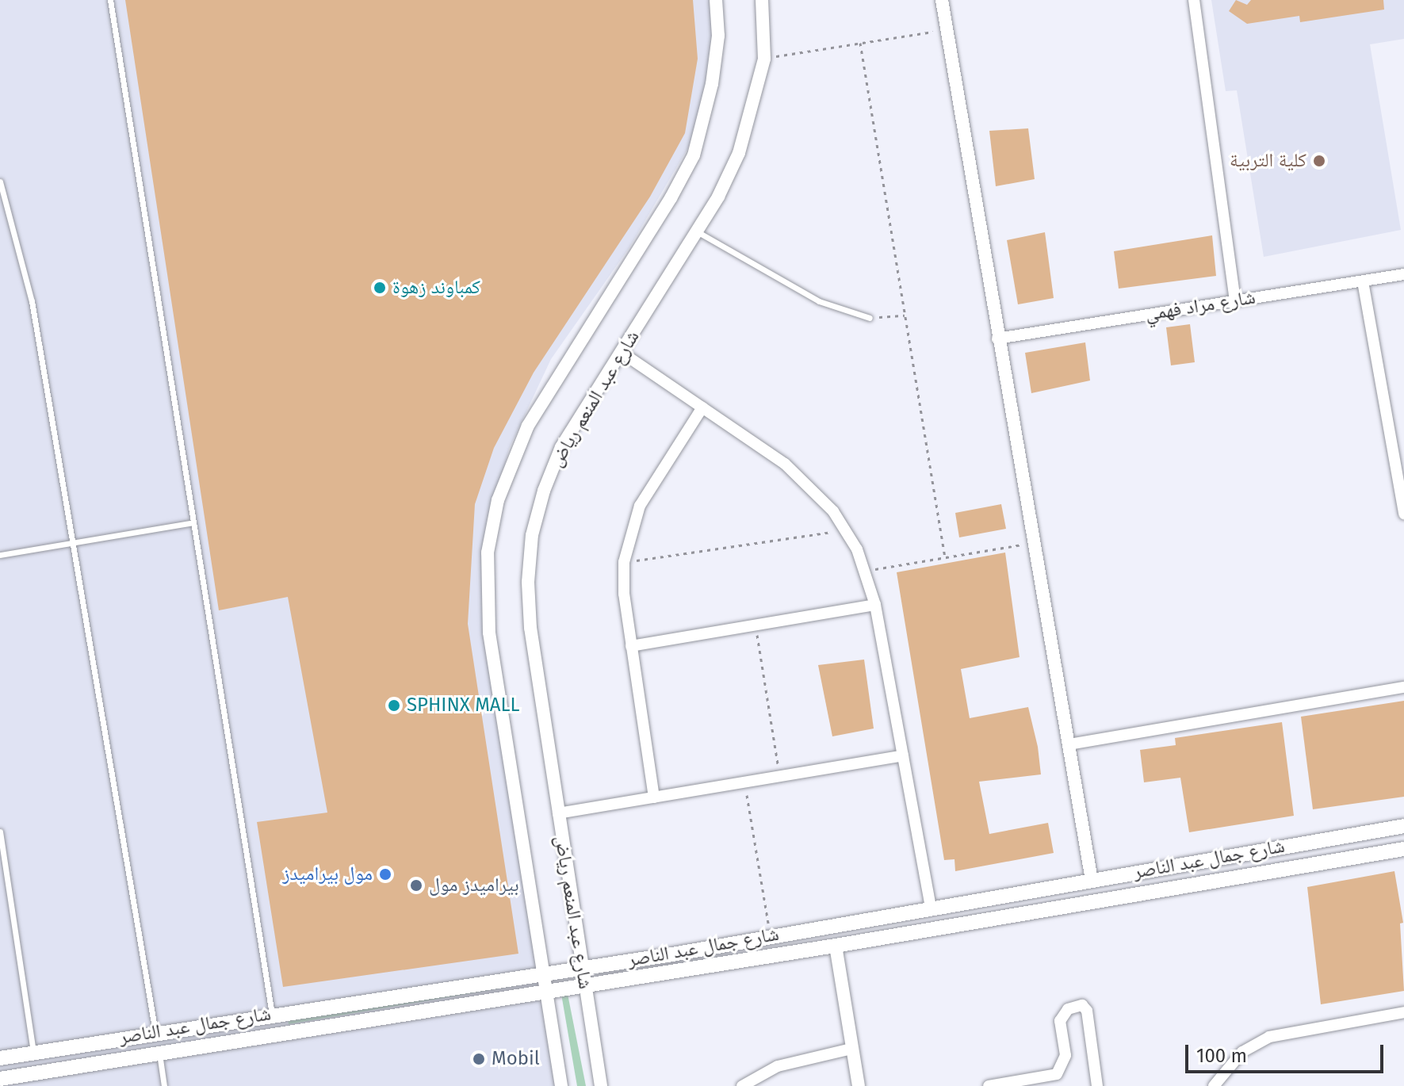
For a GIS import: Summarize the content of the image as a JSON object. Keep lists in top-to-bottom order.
{
  "streets": {
    "main road": ["شارع جمال عبد الناصر"],
    "street": ["شارع مراد فهمي", "شارع عبد المنعم رياض"]
  },
  "crossings": [
    ["شارع عبد المنعم رياض", "شارع جمال عبد الناصر"]
  ],
  "places": [
    "كلية التربية",
    "كمباوند زهوة",
    "SPHINX MALL",
    "مول بيراميدز",
    "بيراميدز مول",
    "Mobil"
  ],
  "scale_bar": "100 m"
}
